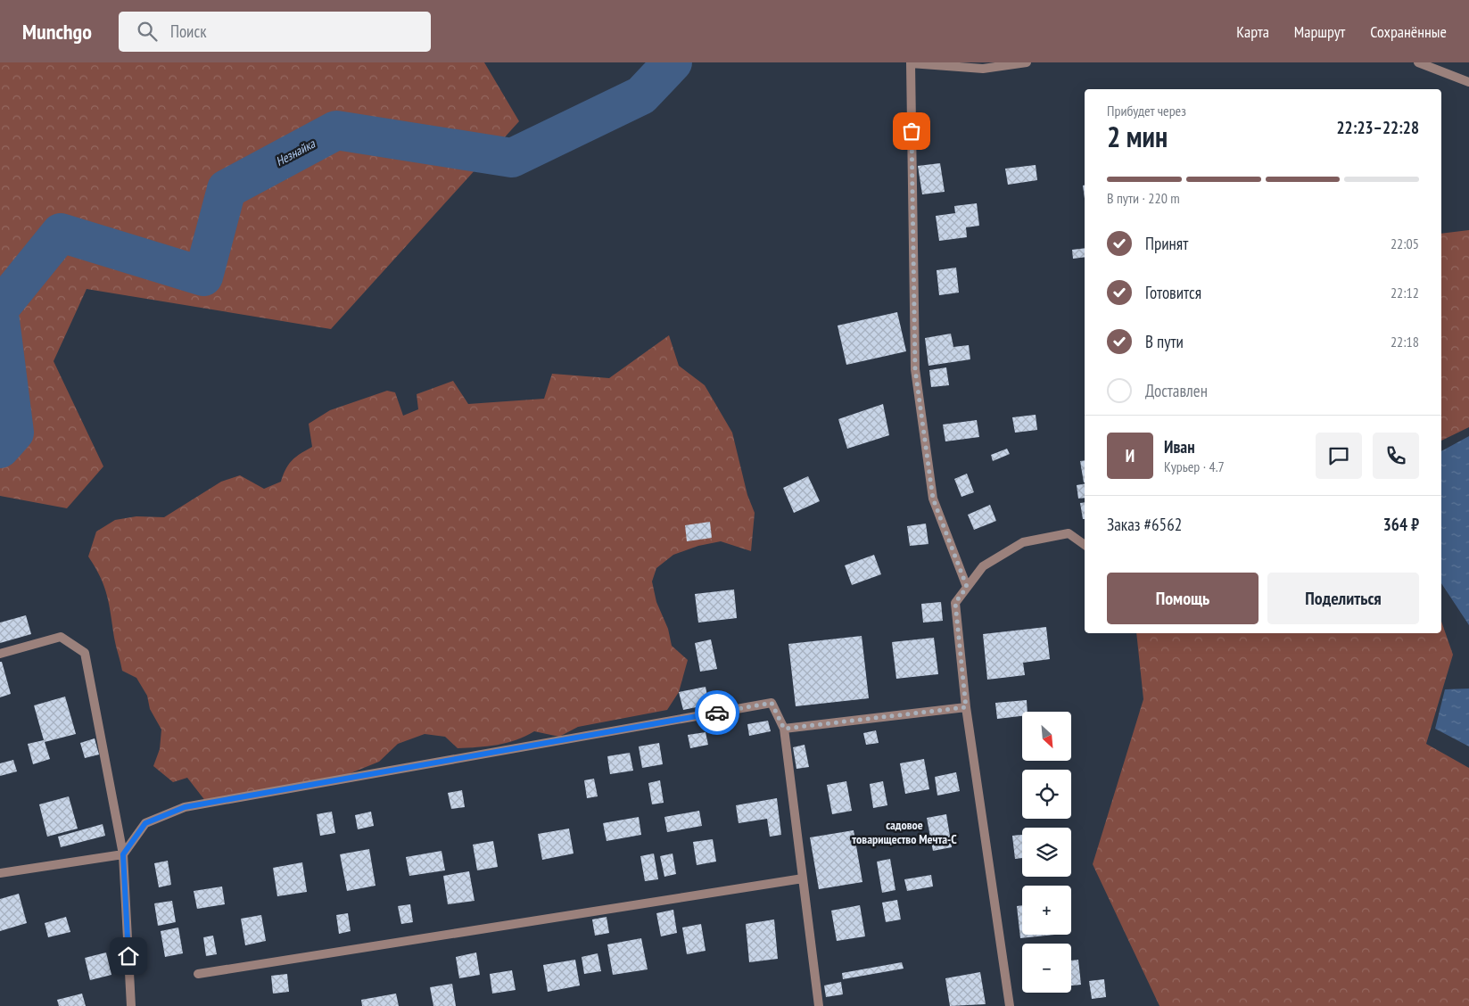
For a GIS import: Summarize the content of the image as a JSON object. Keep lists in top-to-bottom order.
{
  "districts": ["садовое товарищество Мечта-С"],
  "water": ["Незнайка"],
  "north": "bottom right",
  "page": {
    "header": "Munchgo",
    "search": "Поиск",
    "nav": ["Карта", "Маршрут", "Сохранённые"],
    "heading": ["2 мин", "Прибудет через", "22:23–22:28"],
    "panel": [
      "Иван",
      "Курьер · 4.7",
      "Заказ #6562",
      "364 ₽"
    ],
    "bar": "В пути · 220 m",
    "list": [
      ["Принят", "22:05"],
      ["Готовится", "22:12"],
      ["В пути", "22:18"],
      "Доставлен"
    ],
    "round": "И",
    "buttons": ["Помощь", "Поделиться"],
    "map_buttons": ["+", "−"]
  }
}
